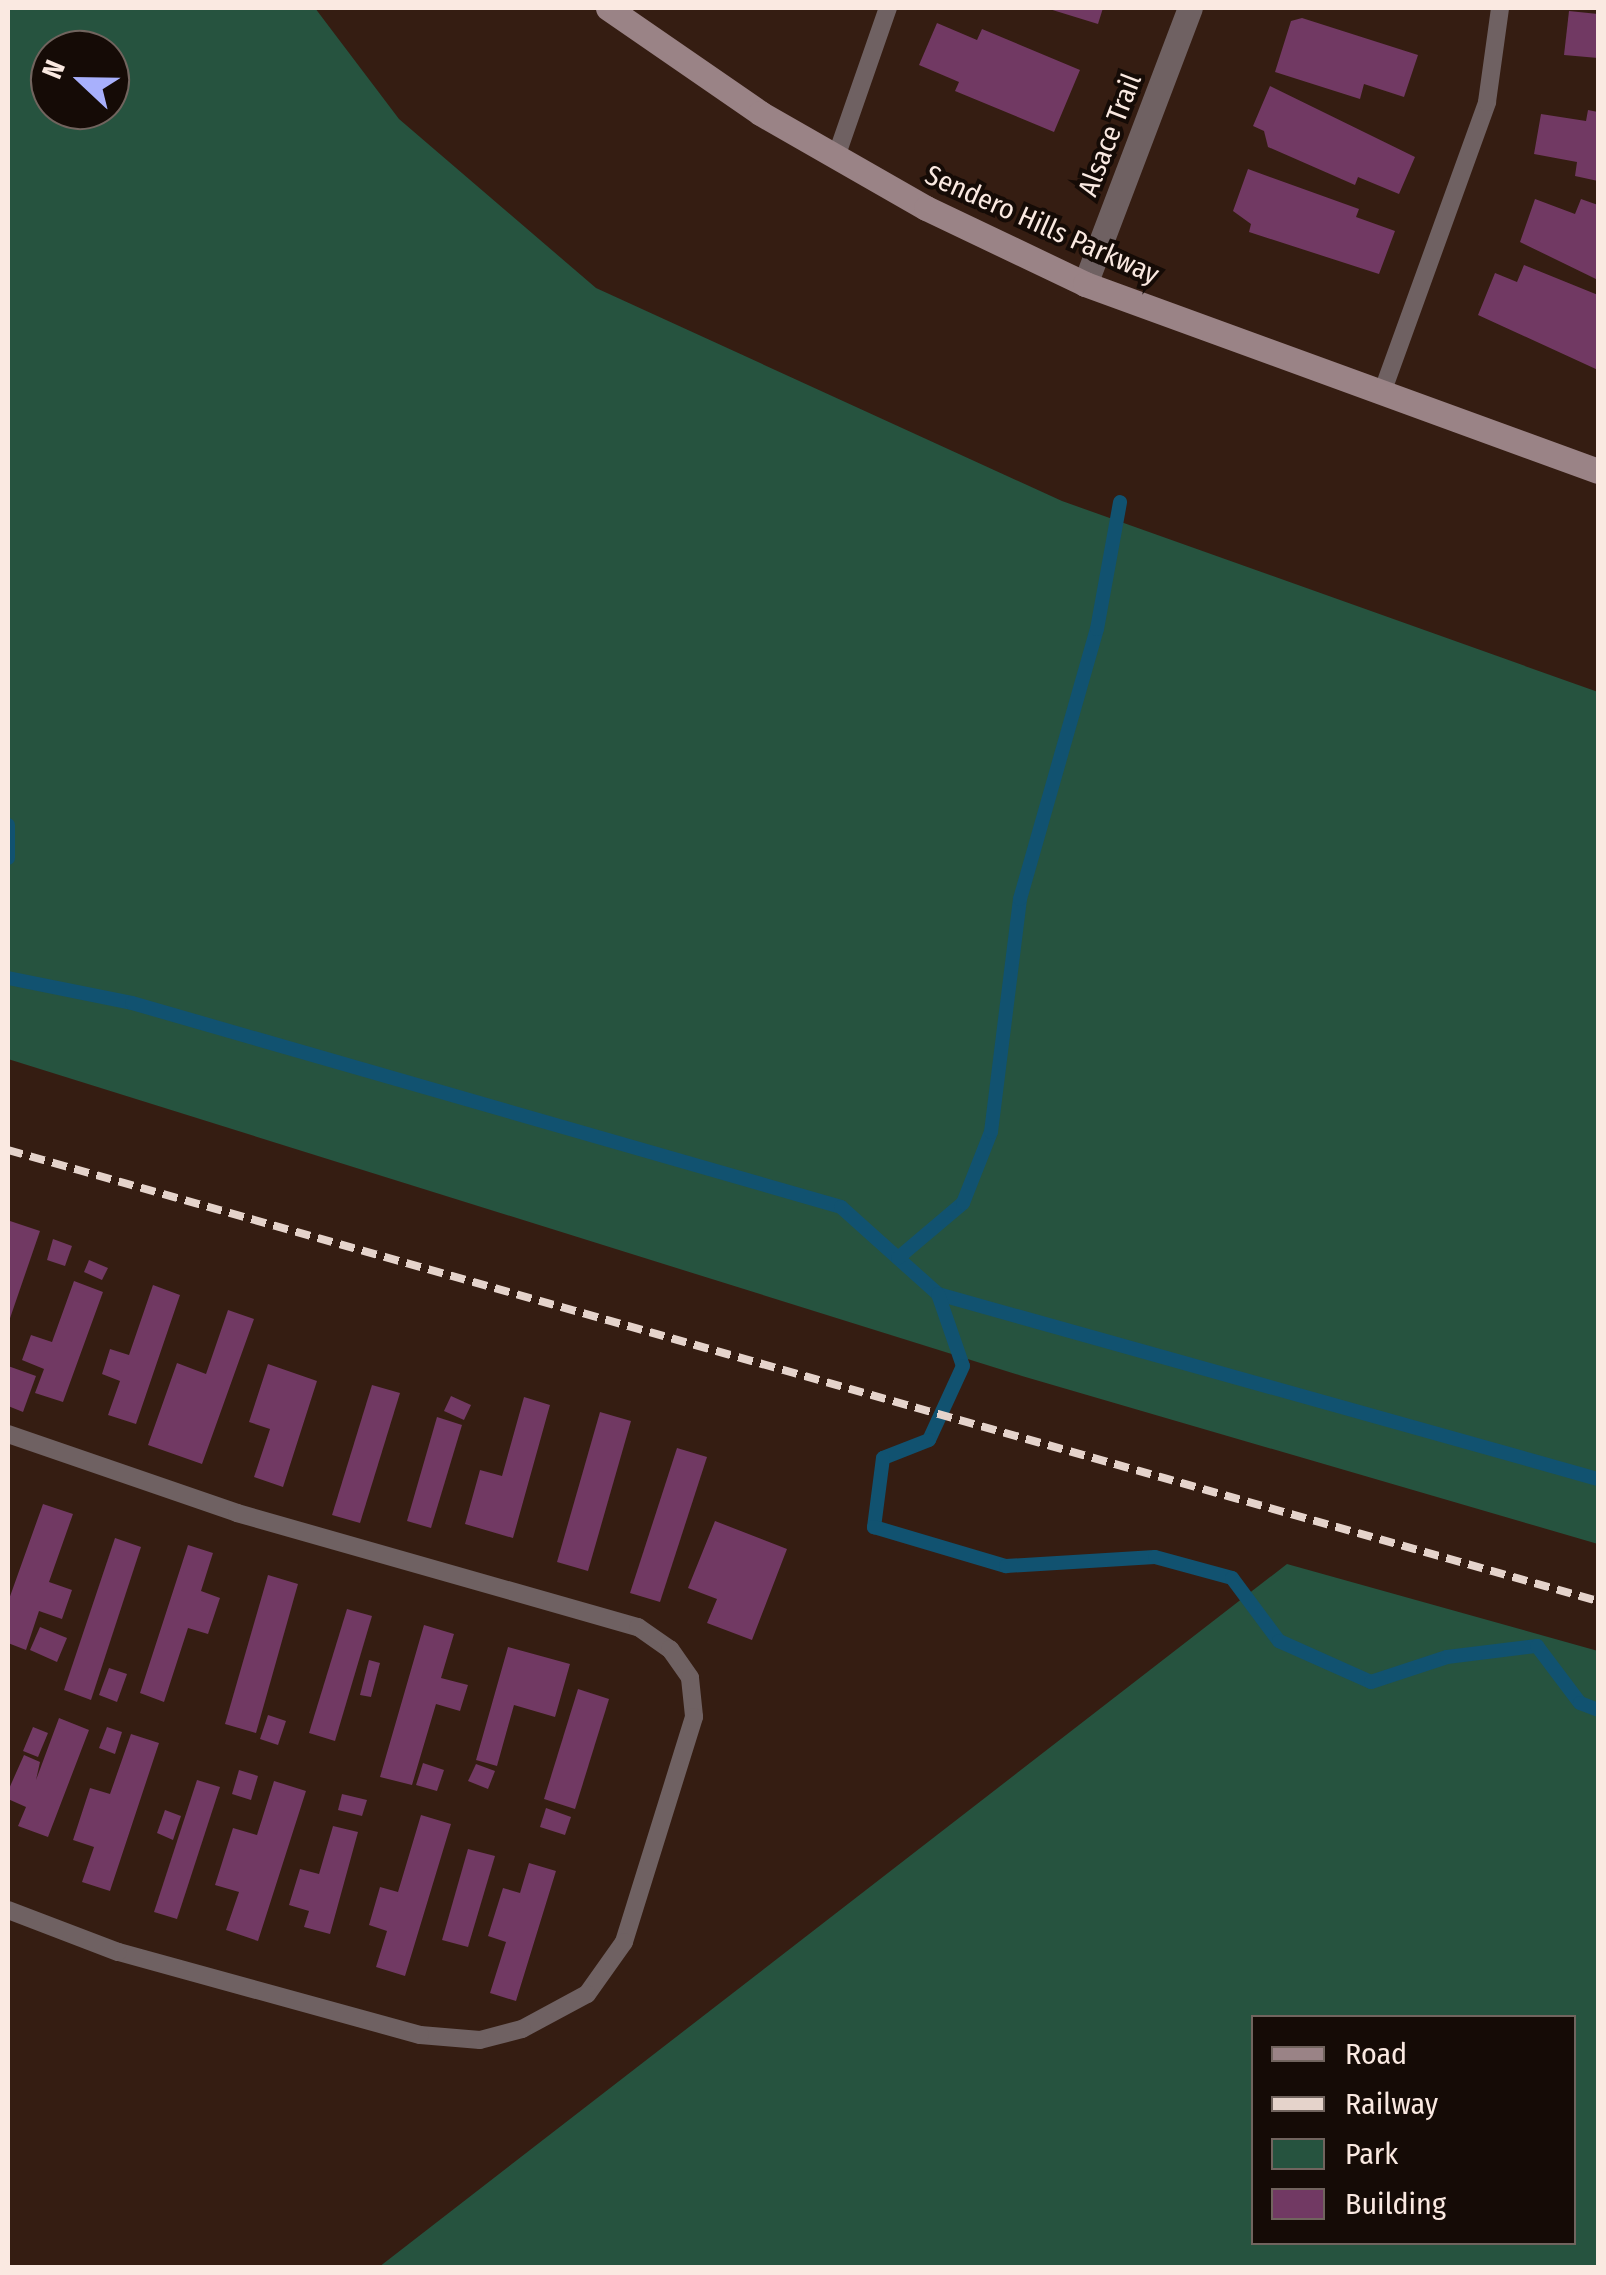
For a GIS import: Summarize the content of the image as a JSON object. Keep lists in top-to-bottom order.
{
  "streets": {
    "street": ["Alsace Trail", "Sendero Hills Parkway"]
  },
  "crossings": [
    ["Alsace Trail", "Sendero Hills Parkway"]
  ],
  "legend": [
    "Road",
    "Railway",
    "Park",
    "Building"
  ],
  "north": "left"
}
